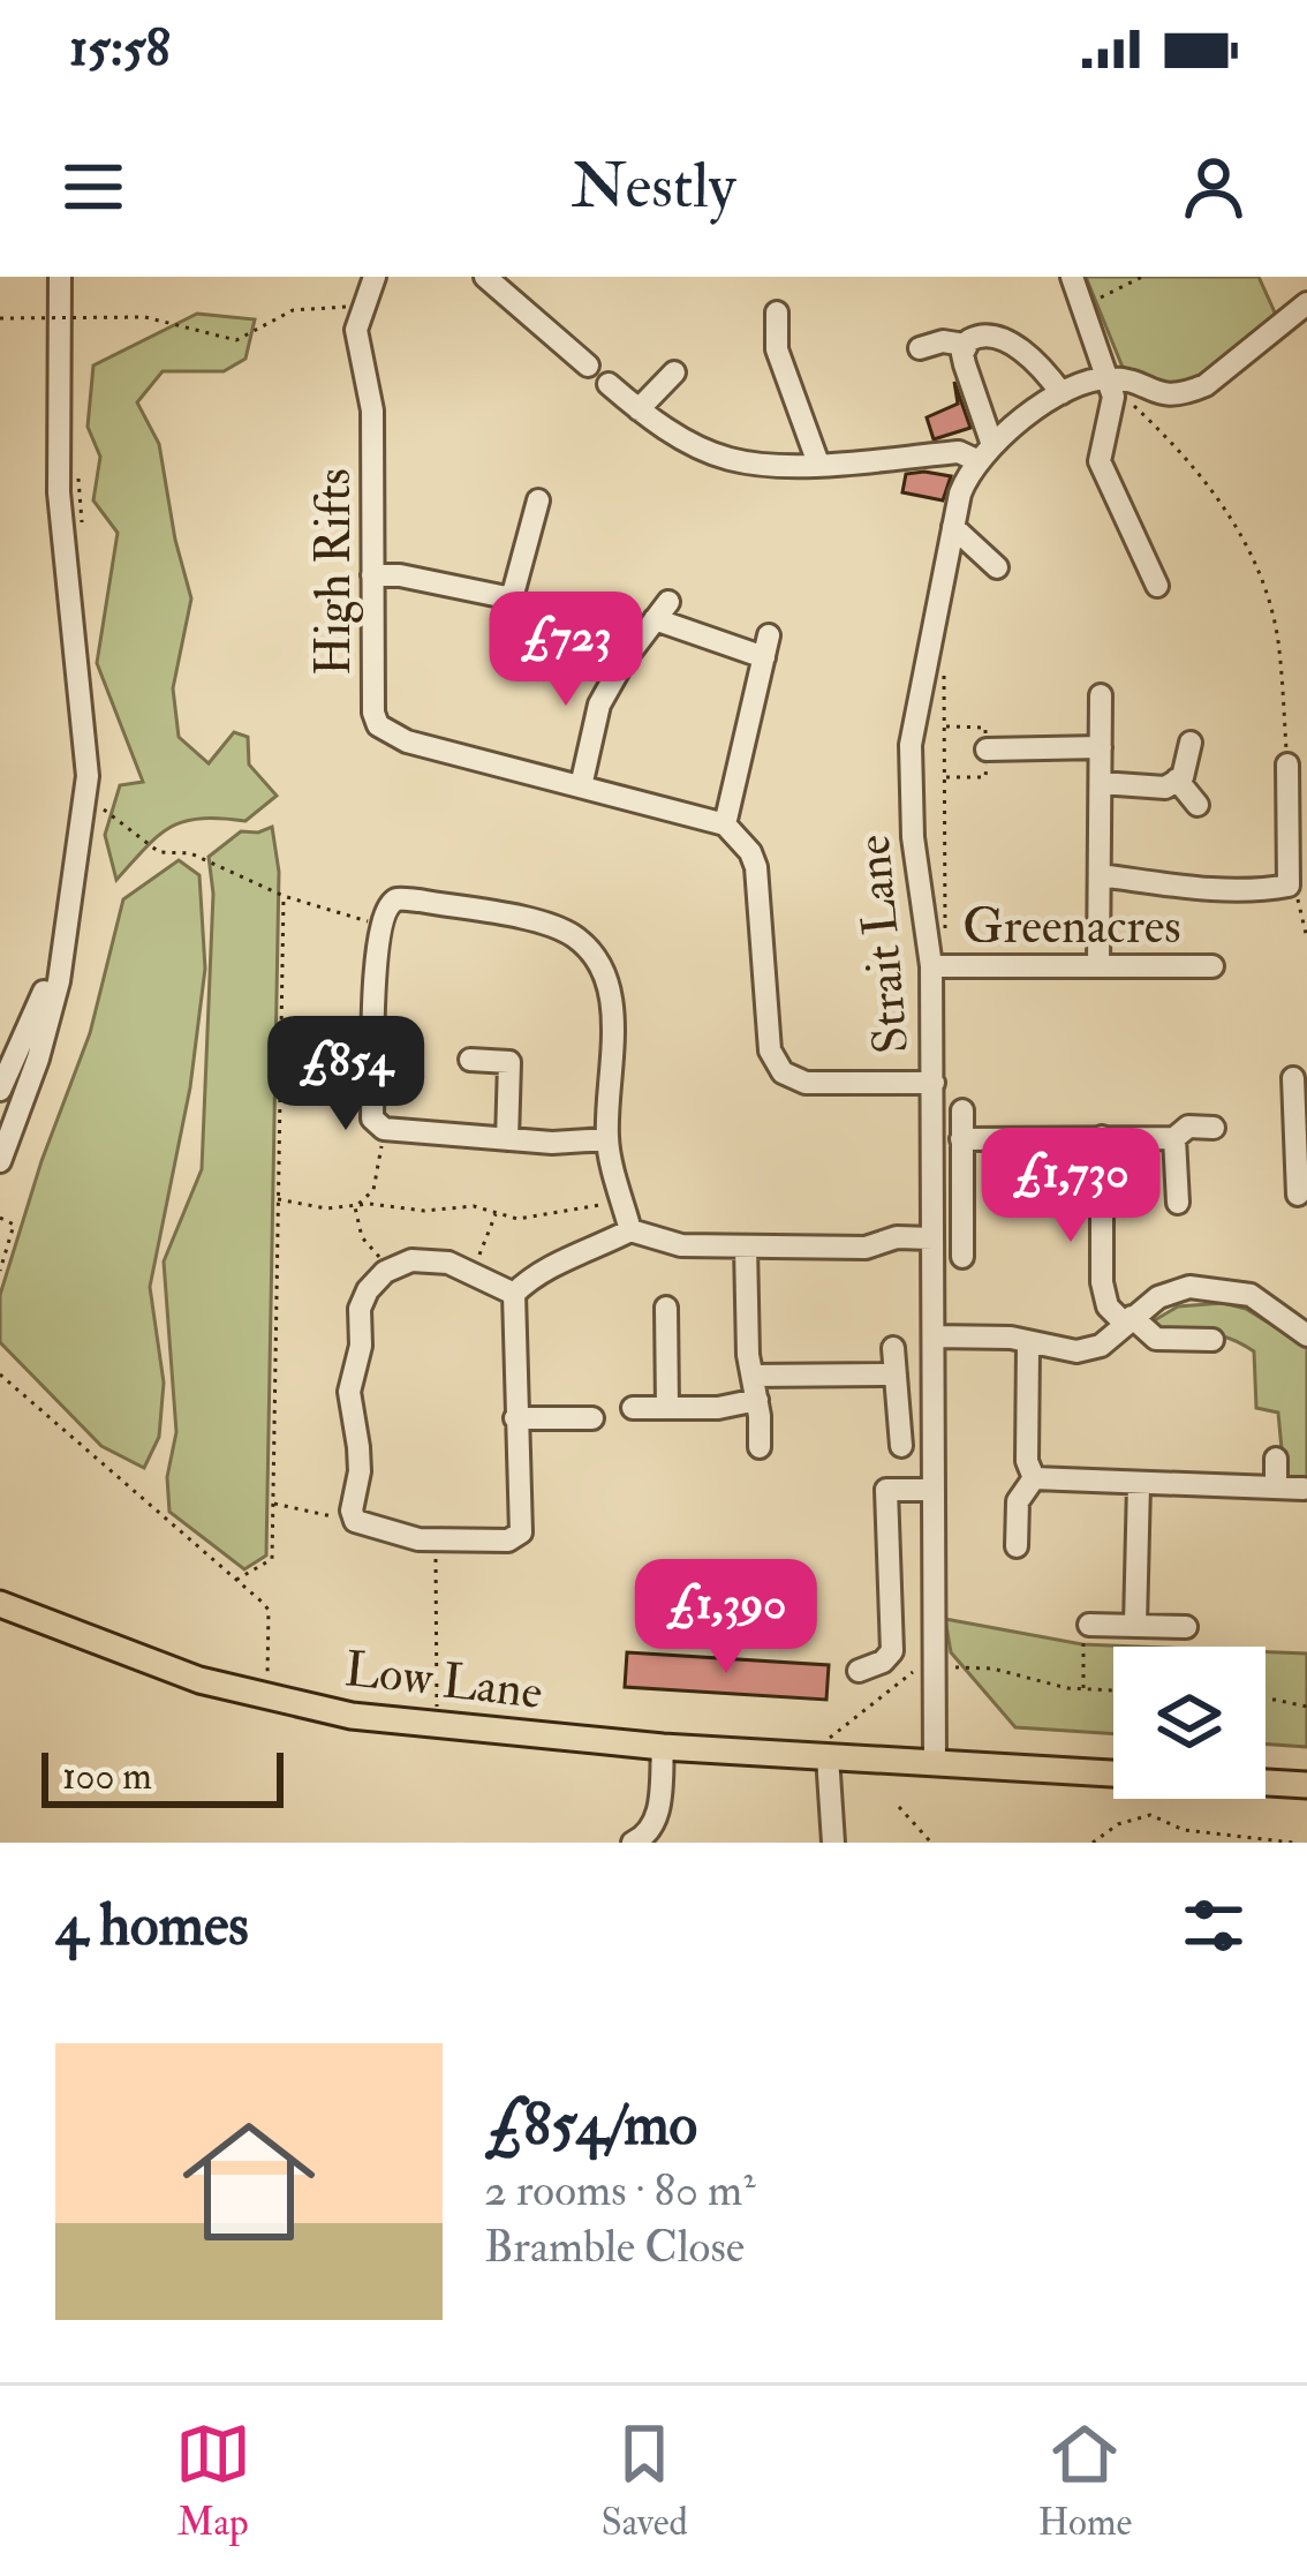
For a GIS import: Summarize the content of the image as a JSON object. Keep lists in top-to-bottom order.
{
  "streets": {
    "main road": ["Low Lane"],
    "street": ["High Rifts", "Greenacres", "Strait Lane"]
  },
  "crossings": [
    ["Greenacres", "Strait Lane"],
    ["Strait Lane", "Low Lane"]
  ],
  "scale_bar": "100 m",
  "page": {
    "status": "15:58",
    "header": "Nestly",
    "price": [
      "£723",
      "£854",
      "£1,730",
      "£1,390"
    ],
    "scale": "100 m",
    "heading": "4 homes",
    "list": [
      {
        "name": "£854/mo",
        "note": "2 rooms · 80 m² · Bramble Close"
      }
    ],
    "tabs": ["Map", "Saved", "Home"]
  }
}
